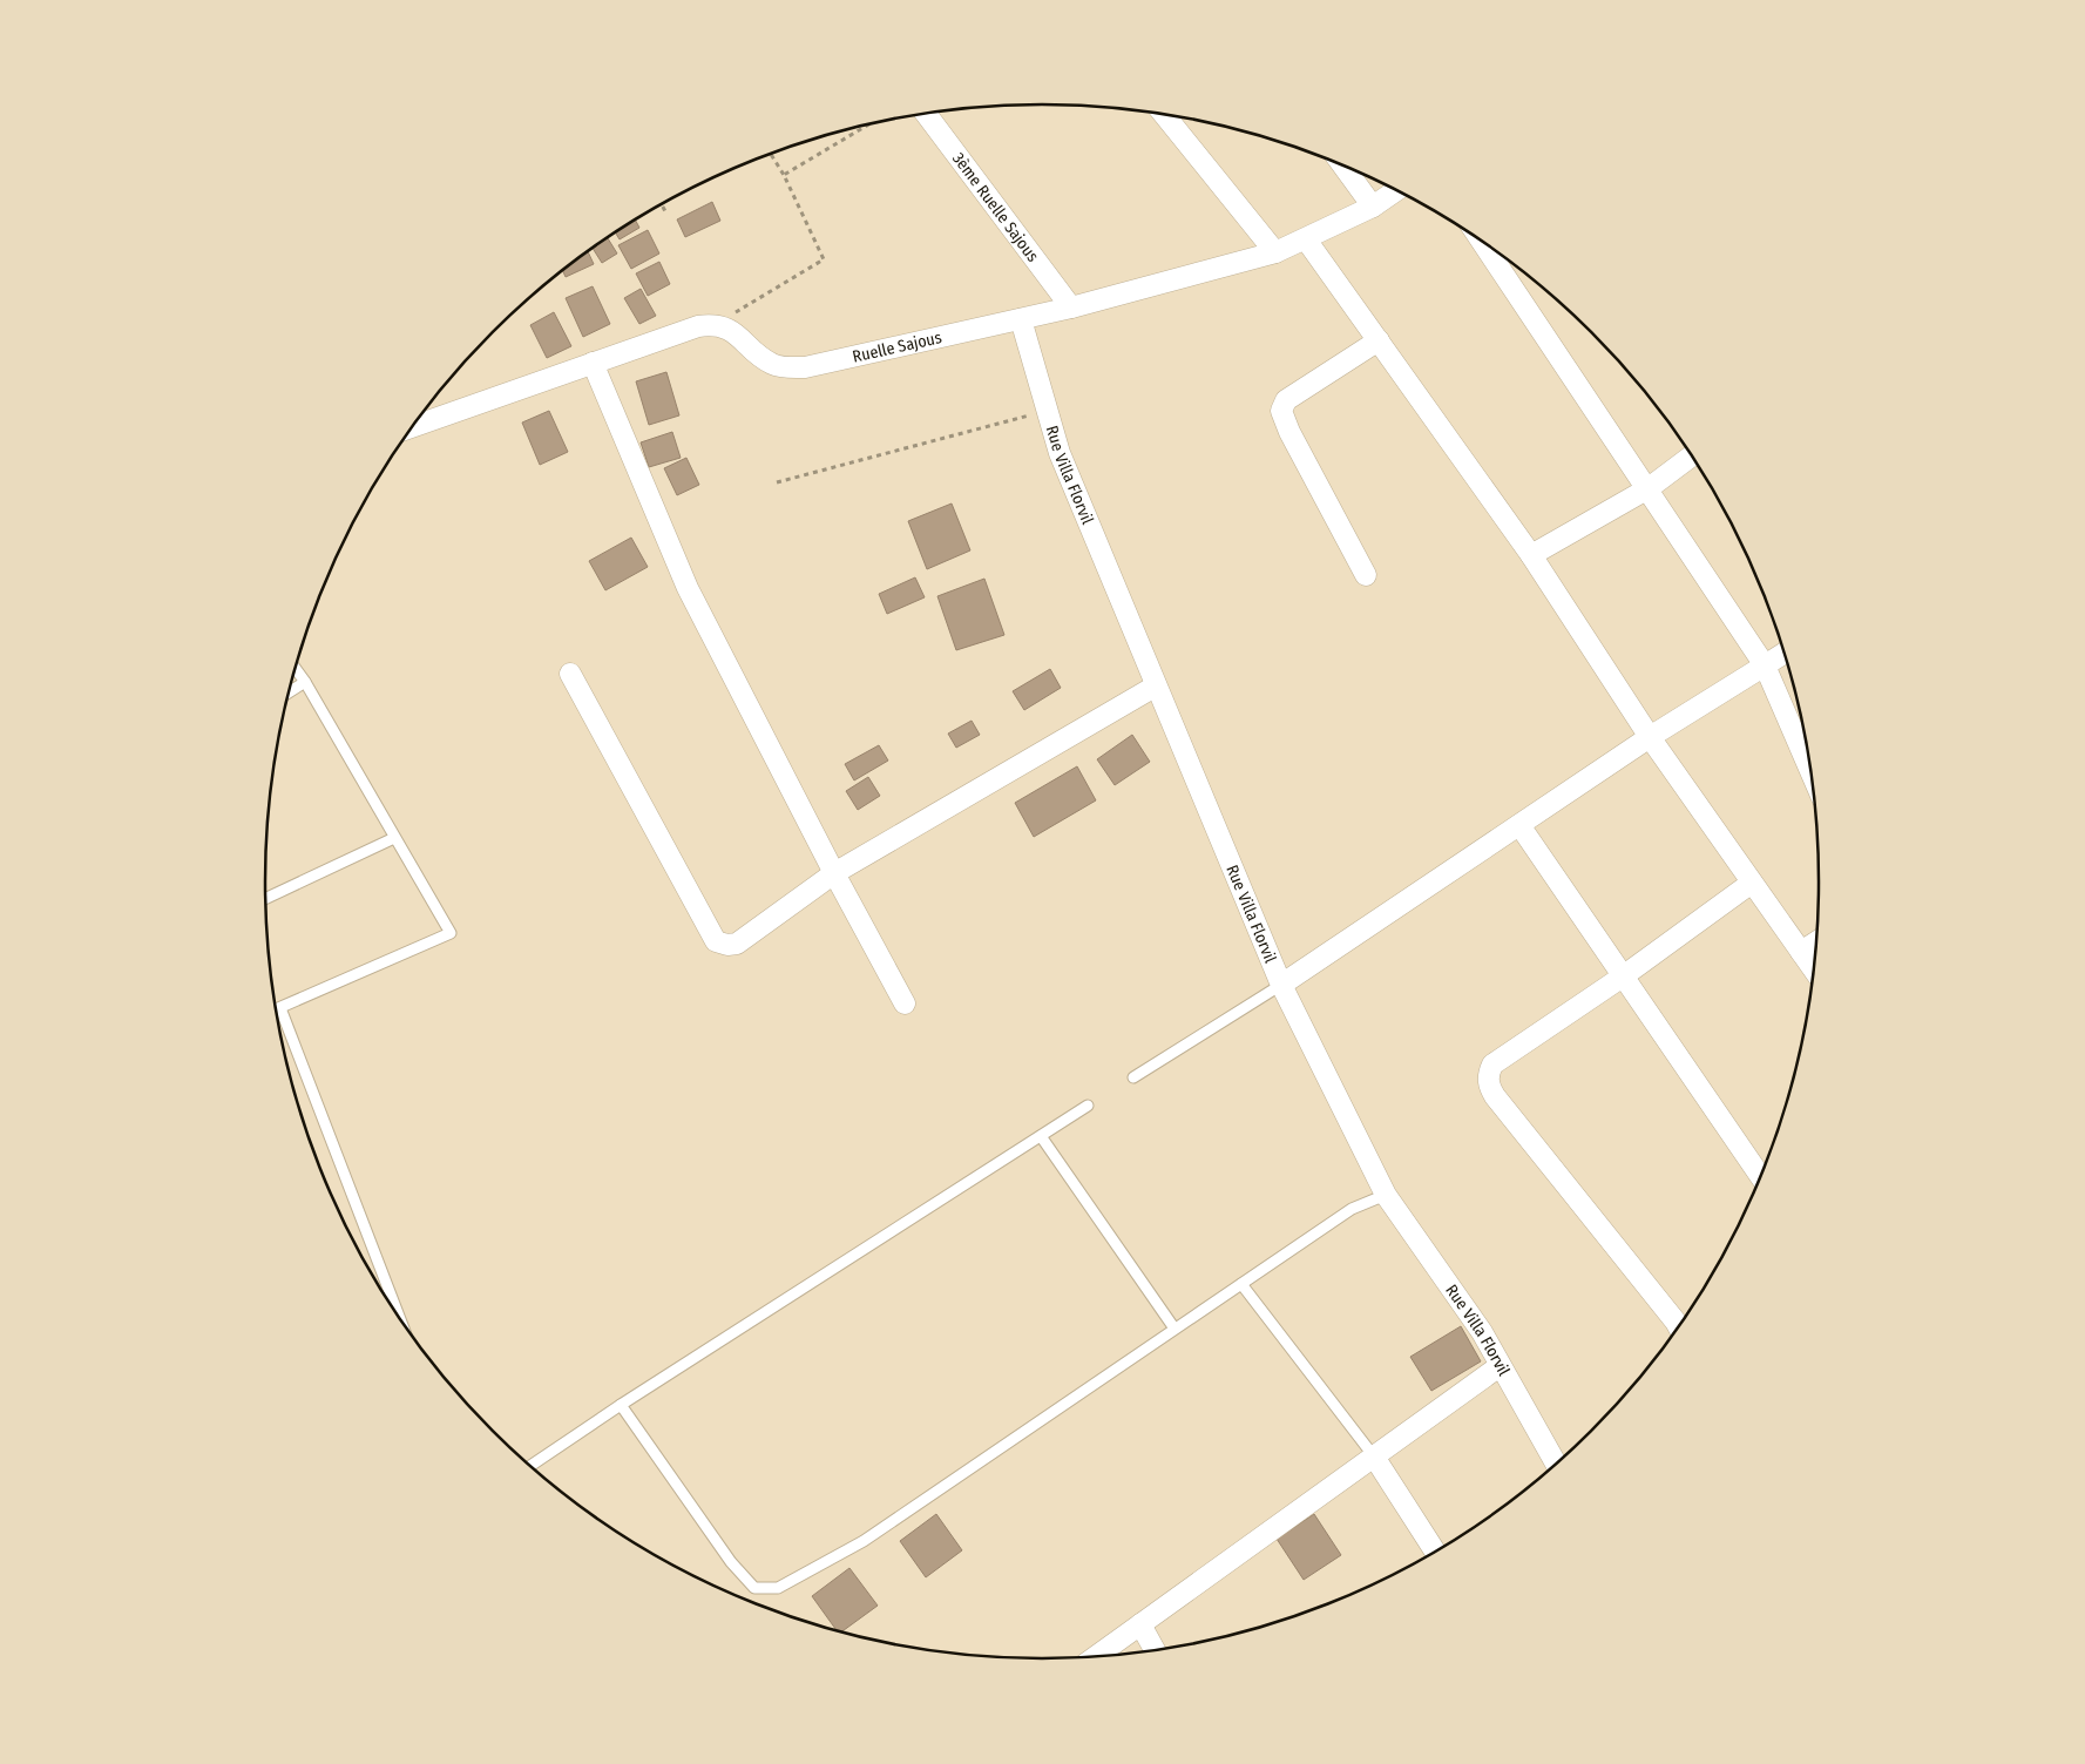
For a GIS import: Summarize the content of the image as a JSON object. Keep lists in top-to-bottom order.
{
  "streets": {
    "street": ["3ème Ruelle Sajous", "Ruelle Sajous", "Rue Villa Florvil"]
  },
  "crossings": [
    ["3ème Ruelle Sajous", "Ruelle Sajous"],
    ["Ruelle Sajous", "Rue Villa Florvil"]
  ]
}
